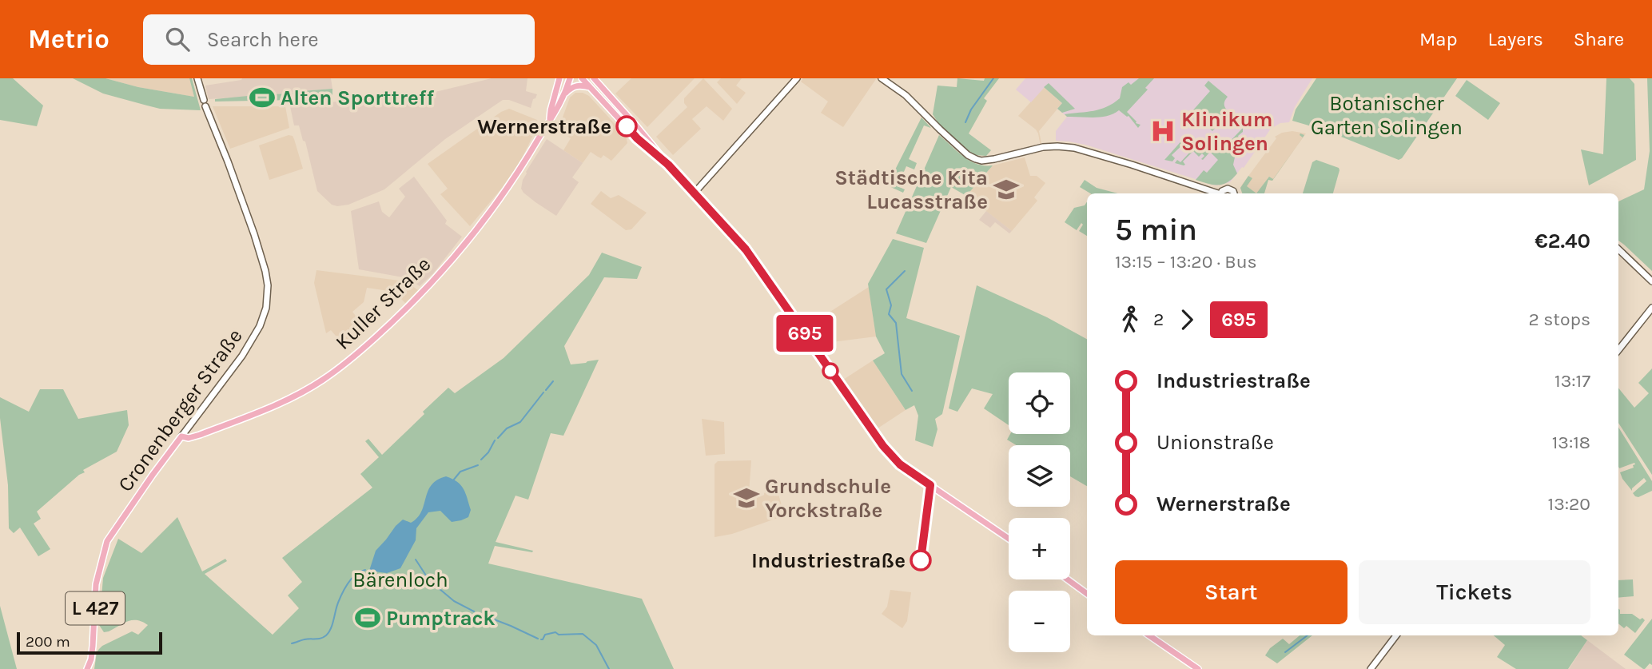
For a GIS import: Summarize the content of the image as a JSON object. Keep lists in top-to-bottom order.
{
  "streets": {
    "main road": ["Kuller Straße", "Cronenberger Straße", "L 427"]
  },
  "crossings": [
    ["Kuller Straße", "Cronenberger Straße"]
  ],
  "parks": ["Botanischer Garten Solingen", "Bärenloch"],
  "places": {
    "sports": ["Alten Sporttreff", "Pumptrack"],
    "other": ["Wernerstraße", "Industriestraße"],
    "hospital": ["Klinikum Solingen"],
    "school or university": ["Städtische Kita Lucasstraße", "Grundschule Yorckstraße"]
  },
  "lines": ["bus line 695"],
  "scale_bar": "200 m",
  "page": {
    "header": "Metrio",
    "search": "Search here",
    "nav": ["Map", "Layers", "Share"],
    "on_map": "695",
    "heading": ["5 min", "13:15 – 13:20 · Bus", "€2.40"],
    "legs": ["2", "695", "2 stops"],
    "list": [
      {
        "name": "Industriestraße",
        "value": "13:17"
      },
      {
        "name": "Unionstraße",
        "value": "13:18"
      },
      {
        "name": "Wernerstraße",
        "value": "13:20"
      }
    ],
    "map_buttons": ["+", "−"],
    "buttons": ["Start", "Tickets"],
    "scale": "200 m"
  }
}
